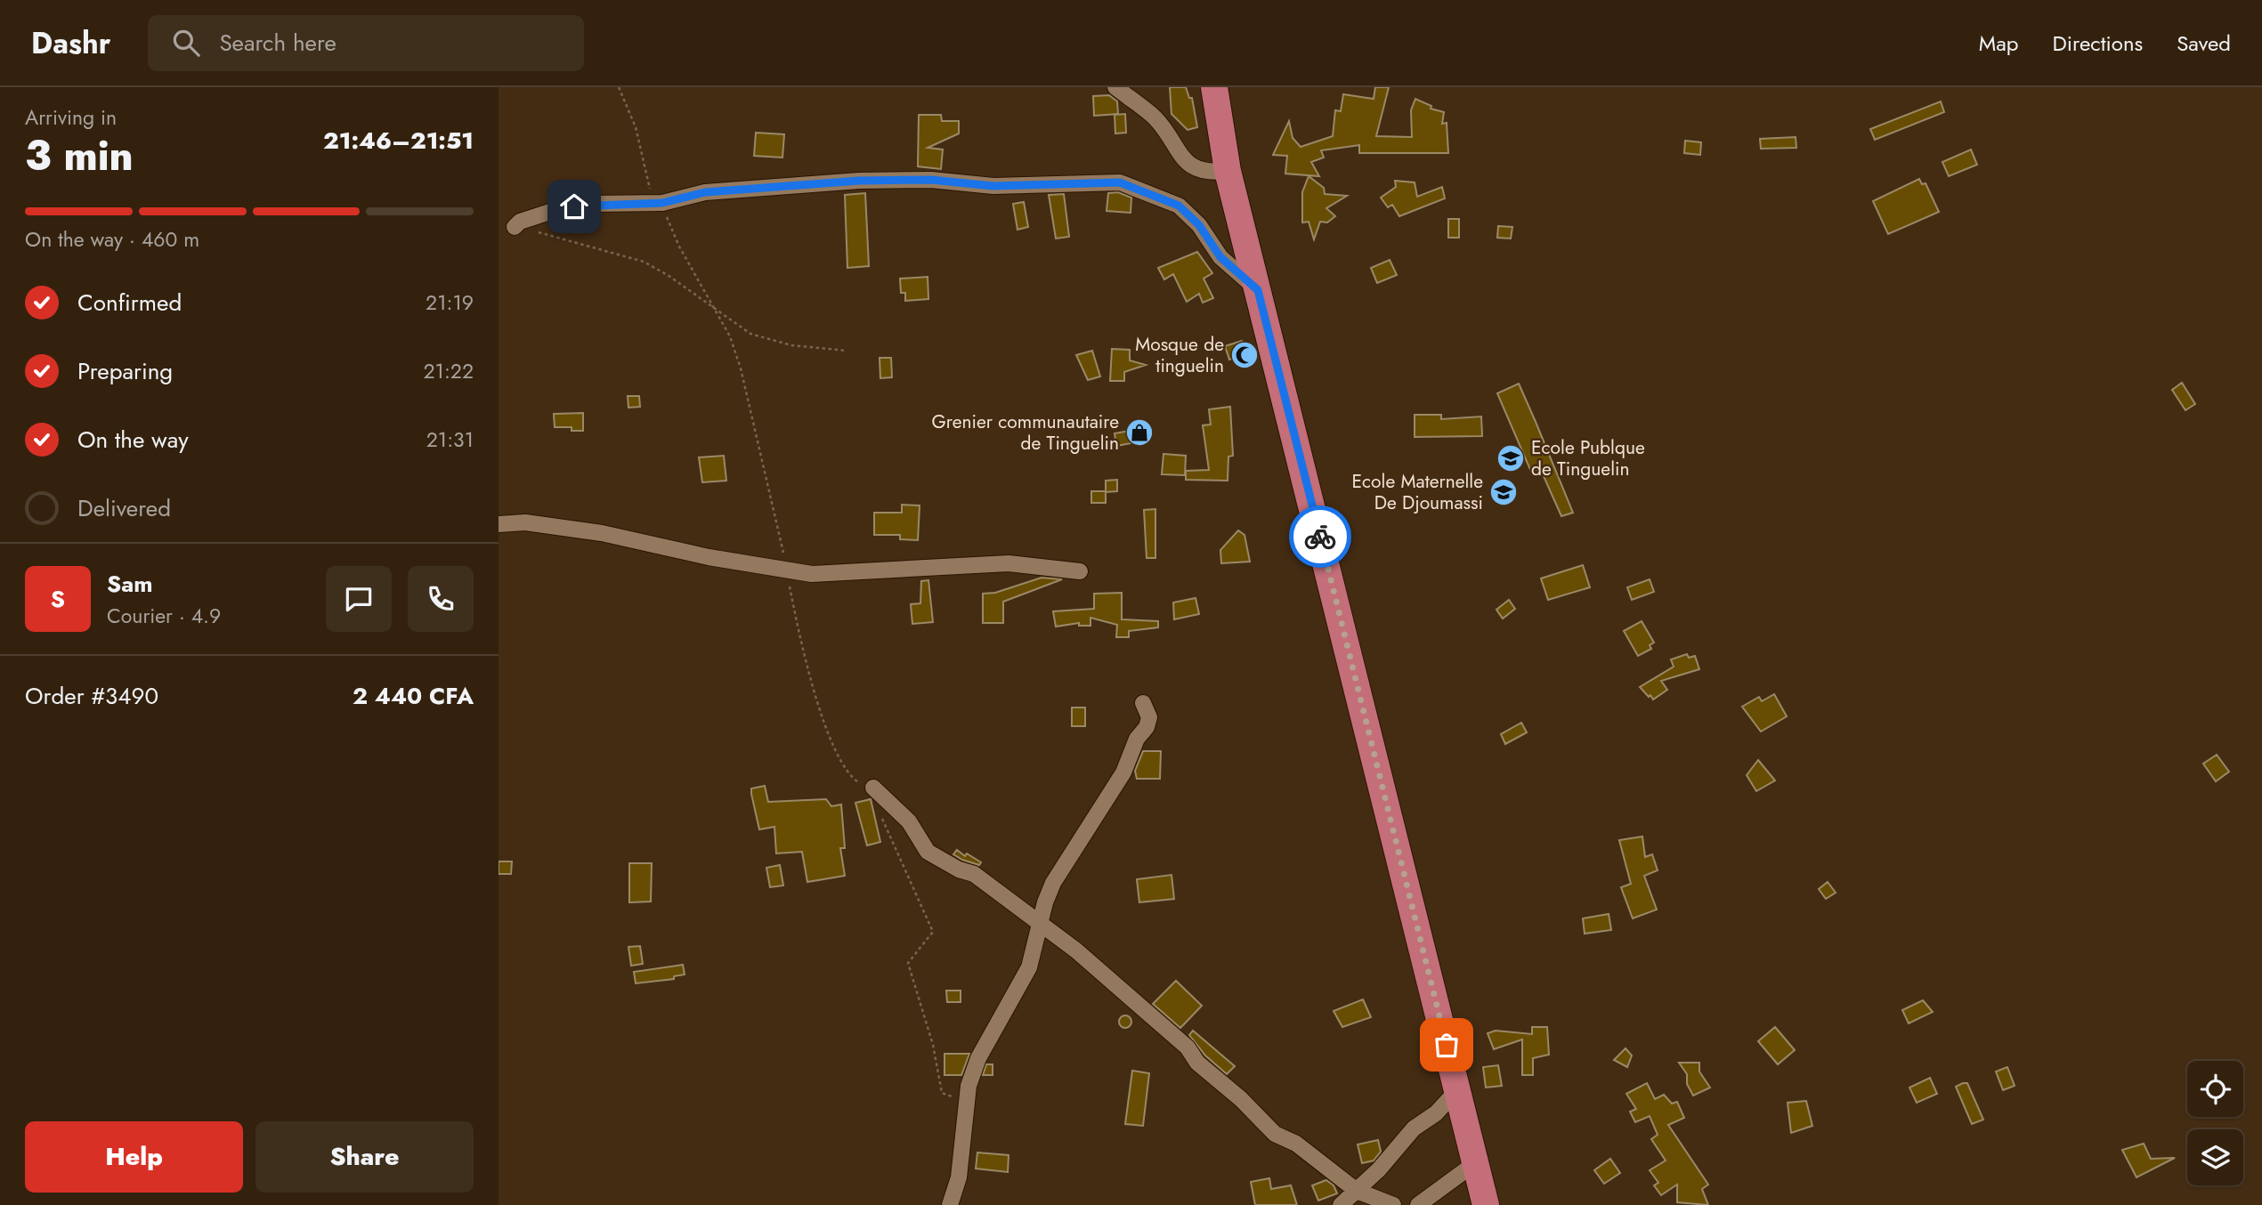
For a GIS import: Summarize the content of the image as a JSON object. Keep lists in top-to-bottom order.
{
  "places": {
    "mosque": ["Mosque de tinguelin"],
    "shop": ["Grenier communautaire de Tinguelin"],
    "school or university": ["Ecole Publque de Tinguelin", "Ecole Maternelle De Djoumassi"]
  },
  "page": {
    "header": "Dashr",
    "search": "Search here",
    "nav": ["Map", "Directions", "Saved"],
    "heading": ["3 min", "Arriving in", "21:46–21:51"],
    "panel": [
      "Sam",
      "Courier · 4.9",
      "Order #3490",
      "2 440 CFA"
    ],
    "bar": "On the way · 460 m",
    "list": [
      ["Confirmed", "21:19"],
      ["Preparing", "21:22"],
      ["On the way", "21:31"],
      "Delivered"
    ],
    "round": "S",
    "buttons": ["Help", "Share"]
  }
}
